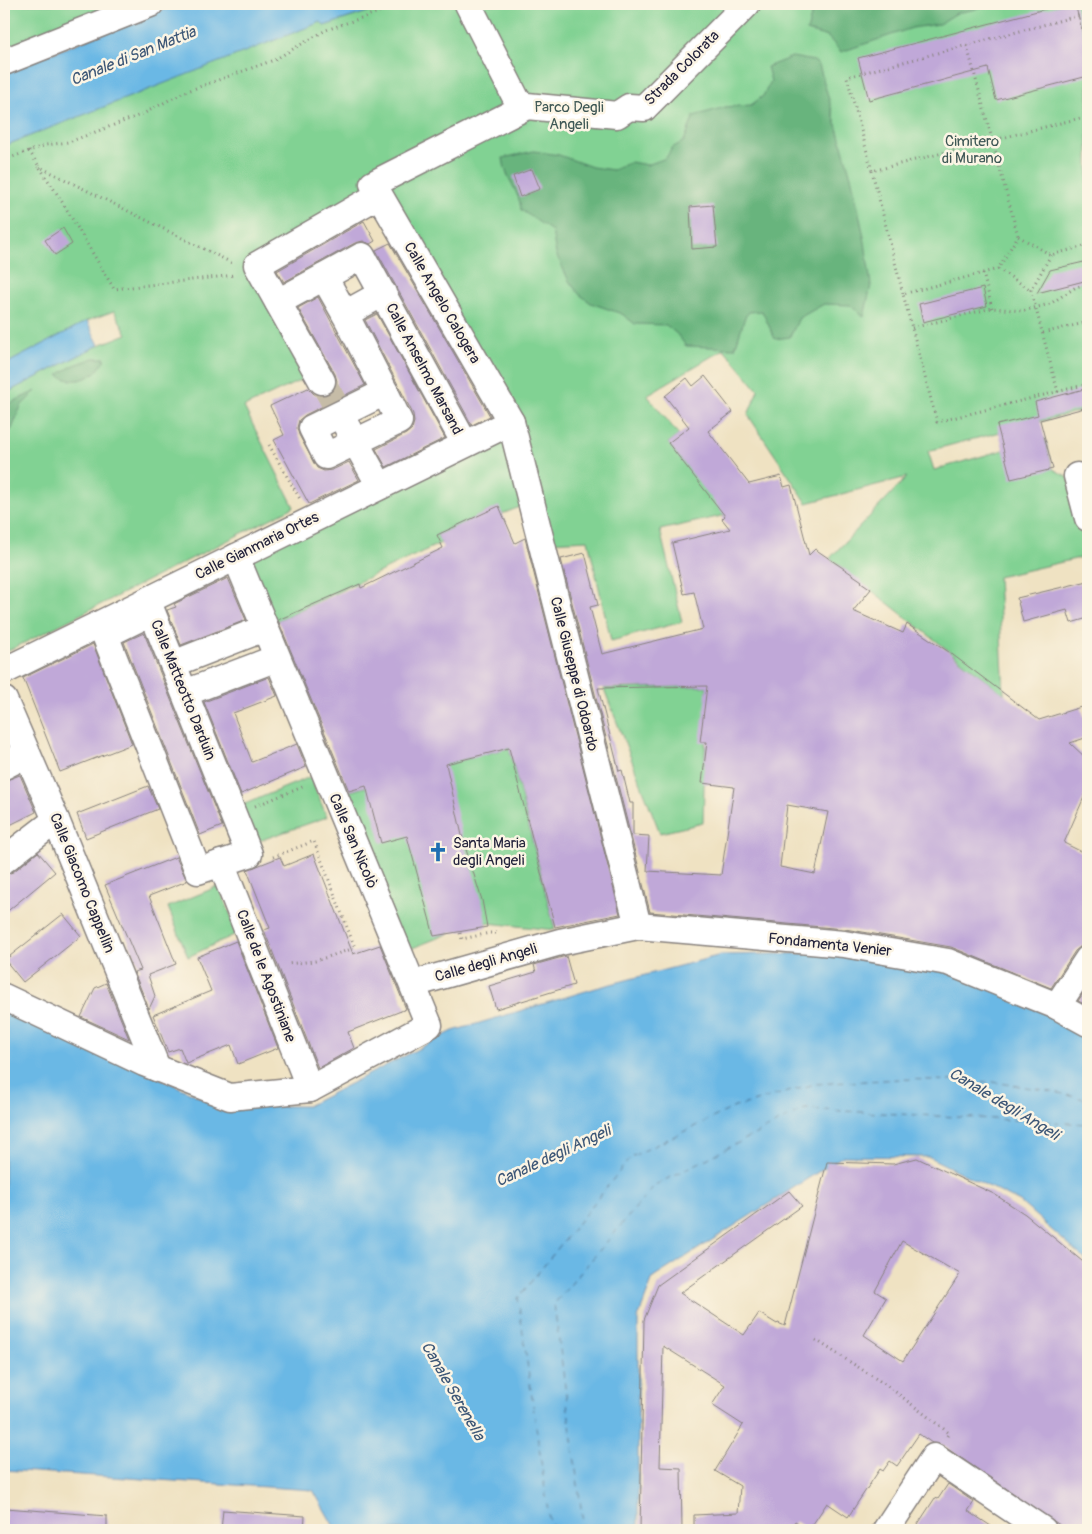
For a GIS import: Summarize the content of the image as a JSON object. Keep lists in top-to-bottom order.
{
  "streets": {
    "street": [
      "Strada Colorata",
      "Calle Angelo Calogera",
      "Calle Anselmo Marsand",
      "Calle Gianmaria Ortes",
      "Calle Giuseppe di Odoardo",
      "Calle Matteotto Darduin",
      "Calle San Nicolò",
      "Calle Giacomo Cappellin",
      "Fondamenta Venier",
      "Calle degli Angeli",
      "Calle de le Agostiniane"
    ]
  },
  "crossings": [
    ["Strada Colorata", "Calle Angelo Calogera"],
    ["Calle Angelo Calogera", "Calle Gianmaria Ortes"],
    ["Calle Angelo Calogera", "Calle Giuseppe di Odoardo"],
    ["Calle Anselmo Marsand", "Calle Gianmaria Ortes"],
    ["Calle Gianmaria Ortes", "Calle Giuseppe di Odoardo"],
    ["Calle Gianmaria Ortes", "Calle San Nicolò"],
    ["Calle Giuseppe di Odoardo", "Fondamenta Venier"],
    ["Calle Matteotto Darduin", "Calle de le Agostiniane"],
    ["Calle San Nicolò", "Calle degli Angeli"],
    ["Calle San Nicolò", "Calle de le Agostiniane"],
    ["Fondamenta Venier", "Calle degli Angeli"]
  ],
  "water": ["Canale di San Mattia", "Canale degli Angeli", "Canale Serenella"],
  "parks": ["Parco Degli Angeli", "Cimitero di Murano"],
  "places": {
    "church": ["Santa Maria degli Angeli"]
  }
}
